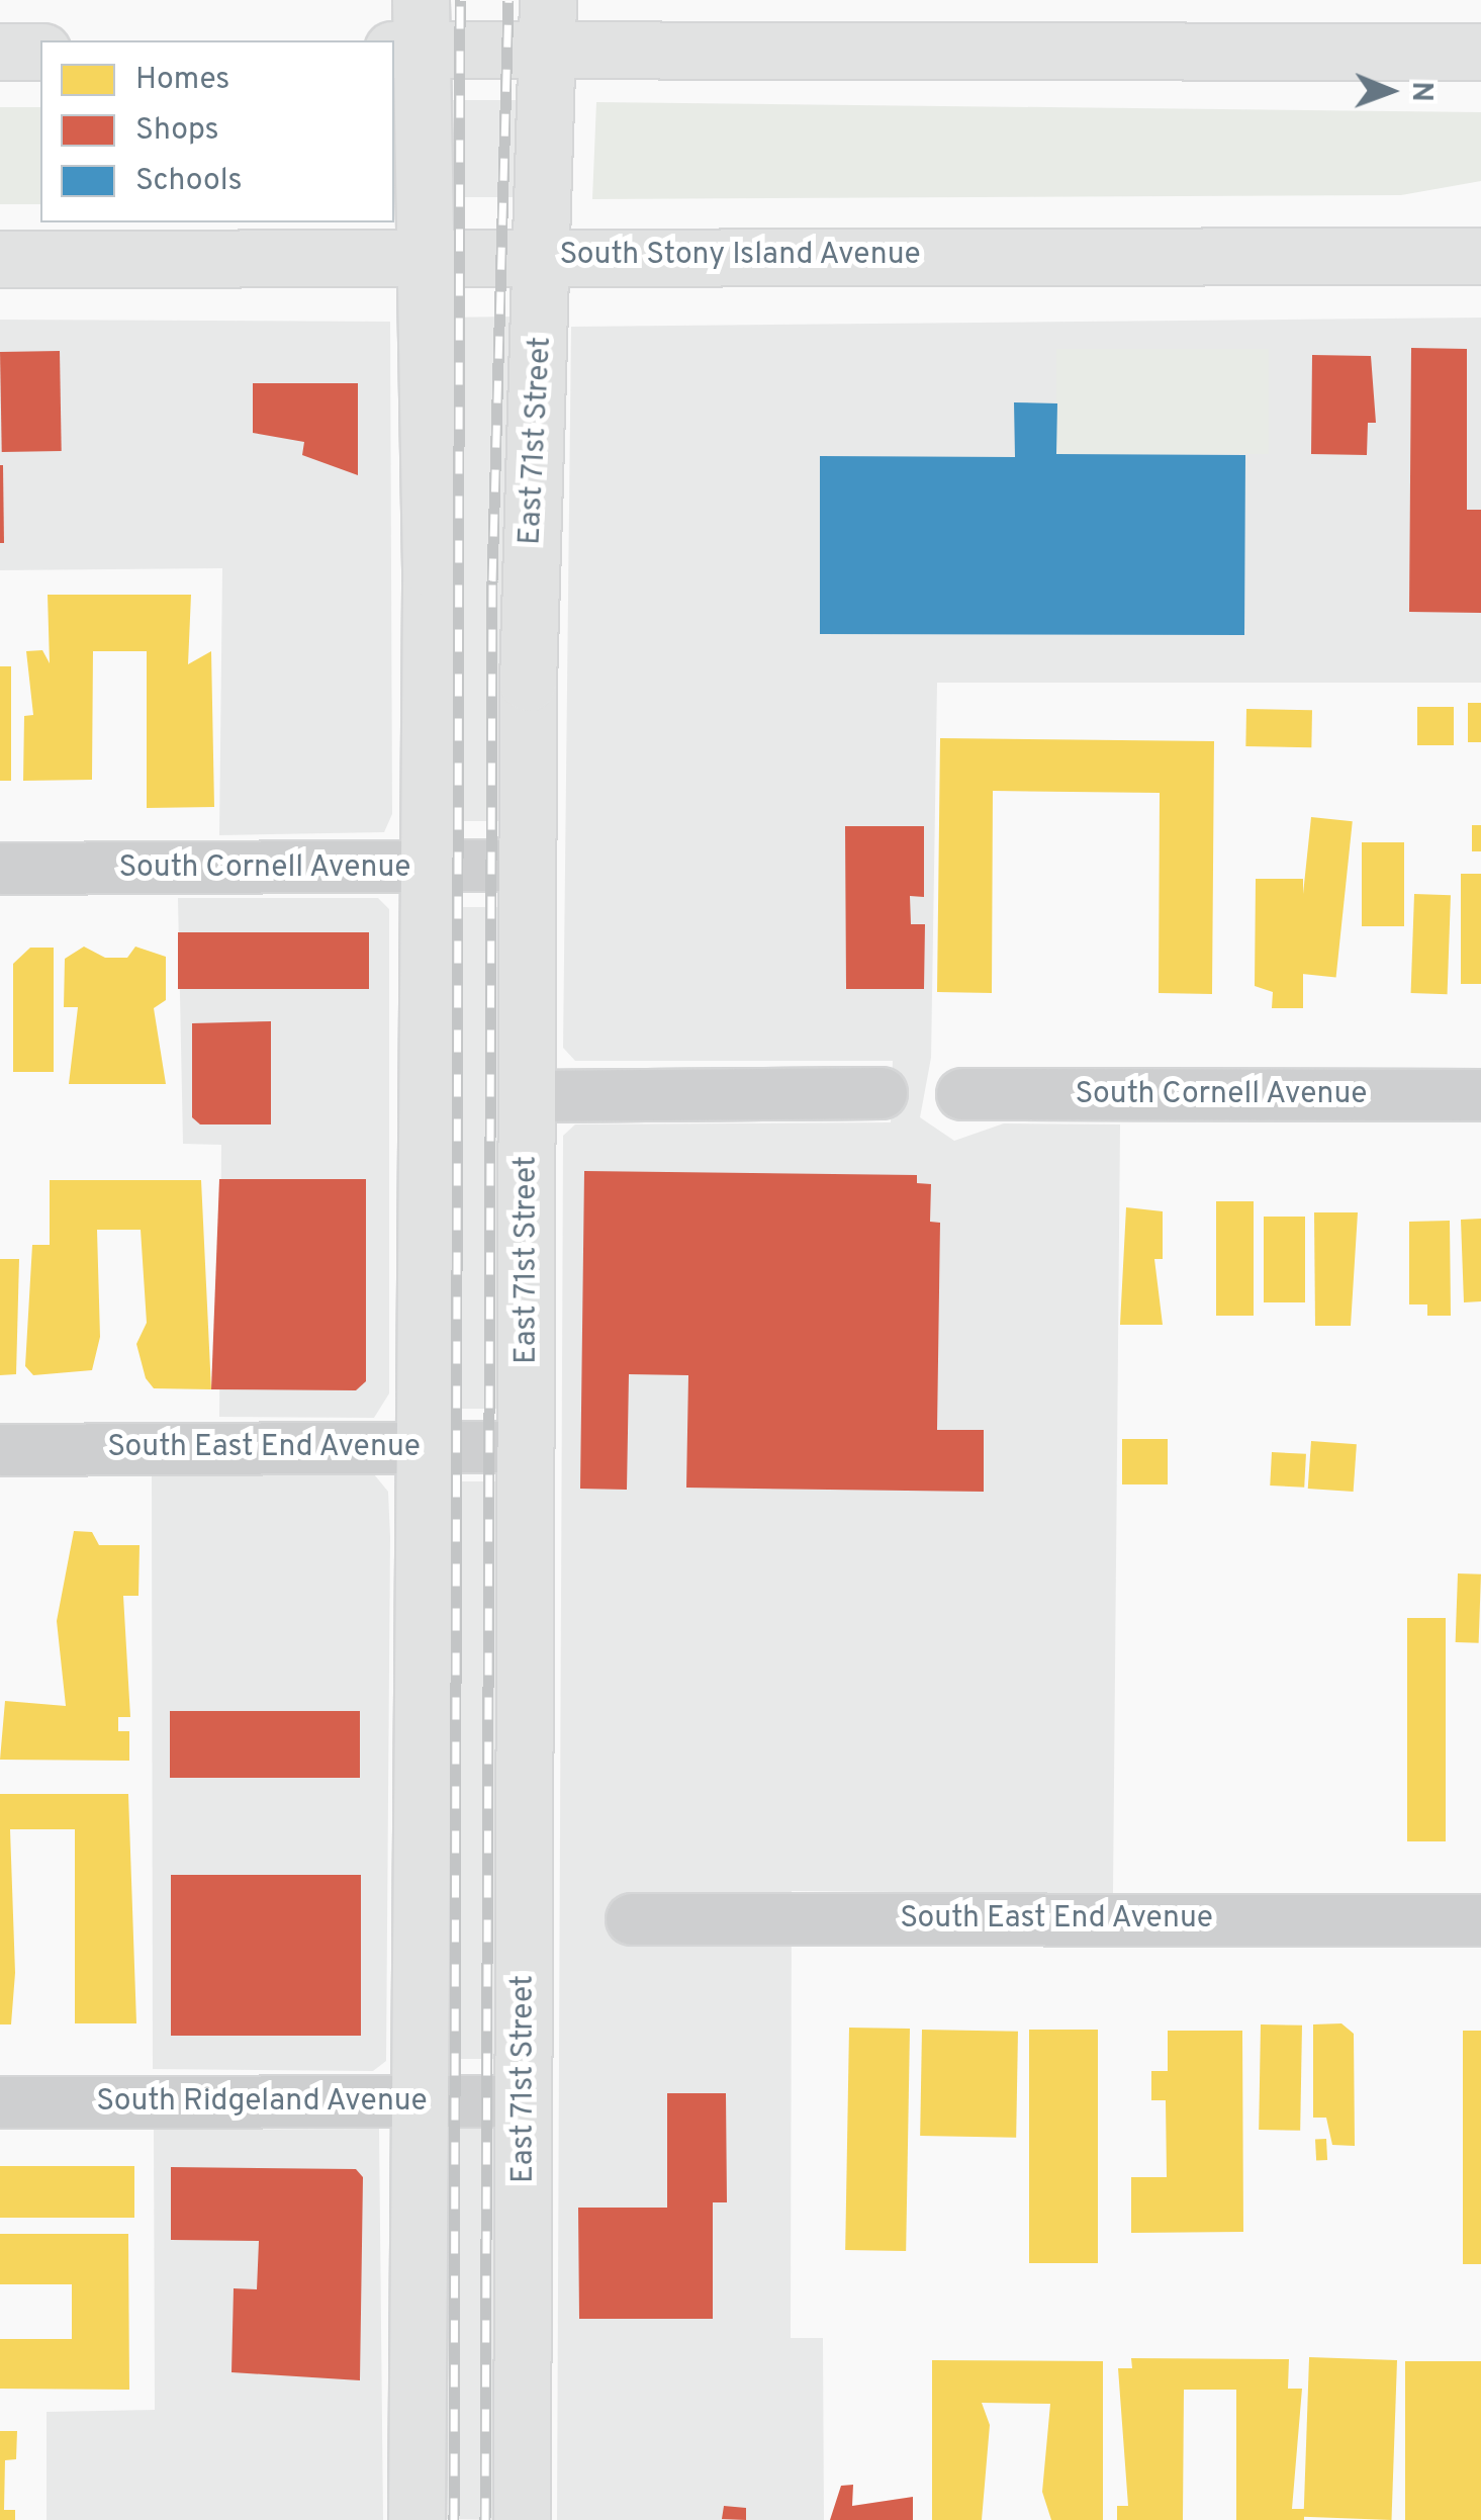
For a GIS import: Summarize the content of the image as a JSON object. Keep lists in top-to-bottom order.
{
  "streets": {
    "main road": ["South Stony Island Avenue", "East 71st Street"],
    "street": ["South Cornell Avenue", "South East End Avenue", "South Ridgeland Avenue"]
  },
  "crossings": [
    ["South Stony Island Avenue", "East 71st Street"],
    ["East 71st Street", "South Cornell Avenue"],
    ["East 71st Street", "South East End Avenue"],
    ["East 71st Street", "South Ridgeland Avenue"]
  ],
  "legend": ["Homes", "Shops", "Schools"],
  "north": "right"
}
